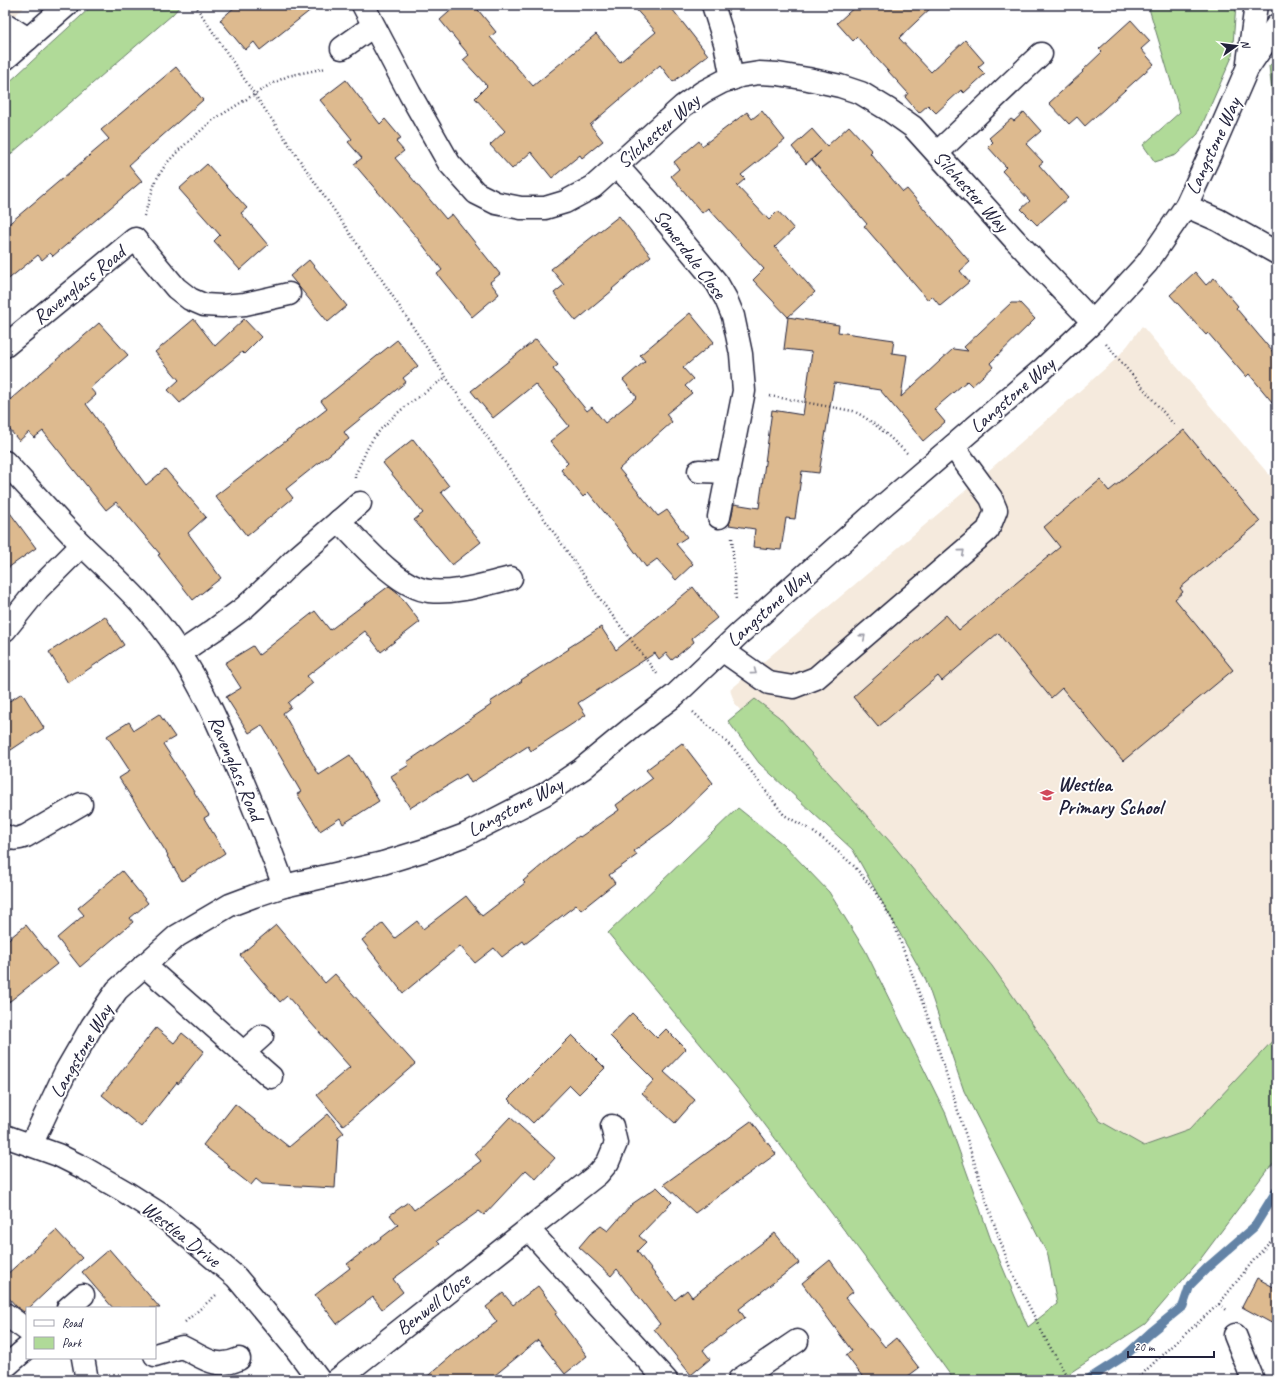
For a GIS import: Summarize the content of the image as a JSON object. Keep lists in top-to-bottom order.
{
  "streets": {
    "street": [
      "Silchester Way",
      "Langstone Way",
      "Somerdale Close",
      "Ravenglass Road",
      "Westlea Drive",
      "Benwell Close"
    ]
  },
  "crossings": [
    ["Silchester Way", "Langstone Way"],
    ["Silchester Way", "Somerdale Close"],
    ["Langstone Way", "Ravenglass Road"],
    ["Langstone Way", "Westlea Drive"]
  ],
  "places": {
    "school or university": ["Westlea Primary School"]
  },
  "legend": ["Road", "Park"],
  "scale_bar": "20 m",
  "north": "right"
}
